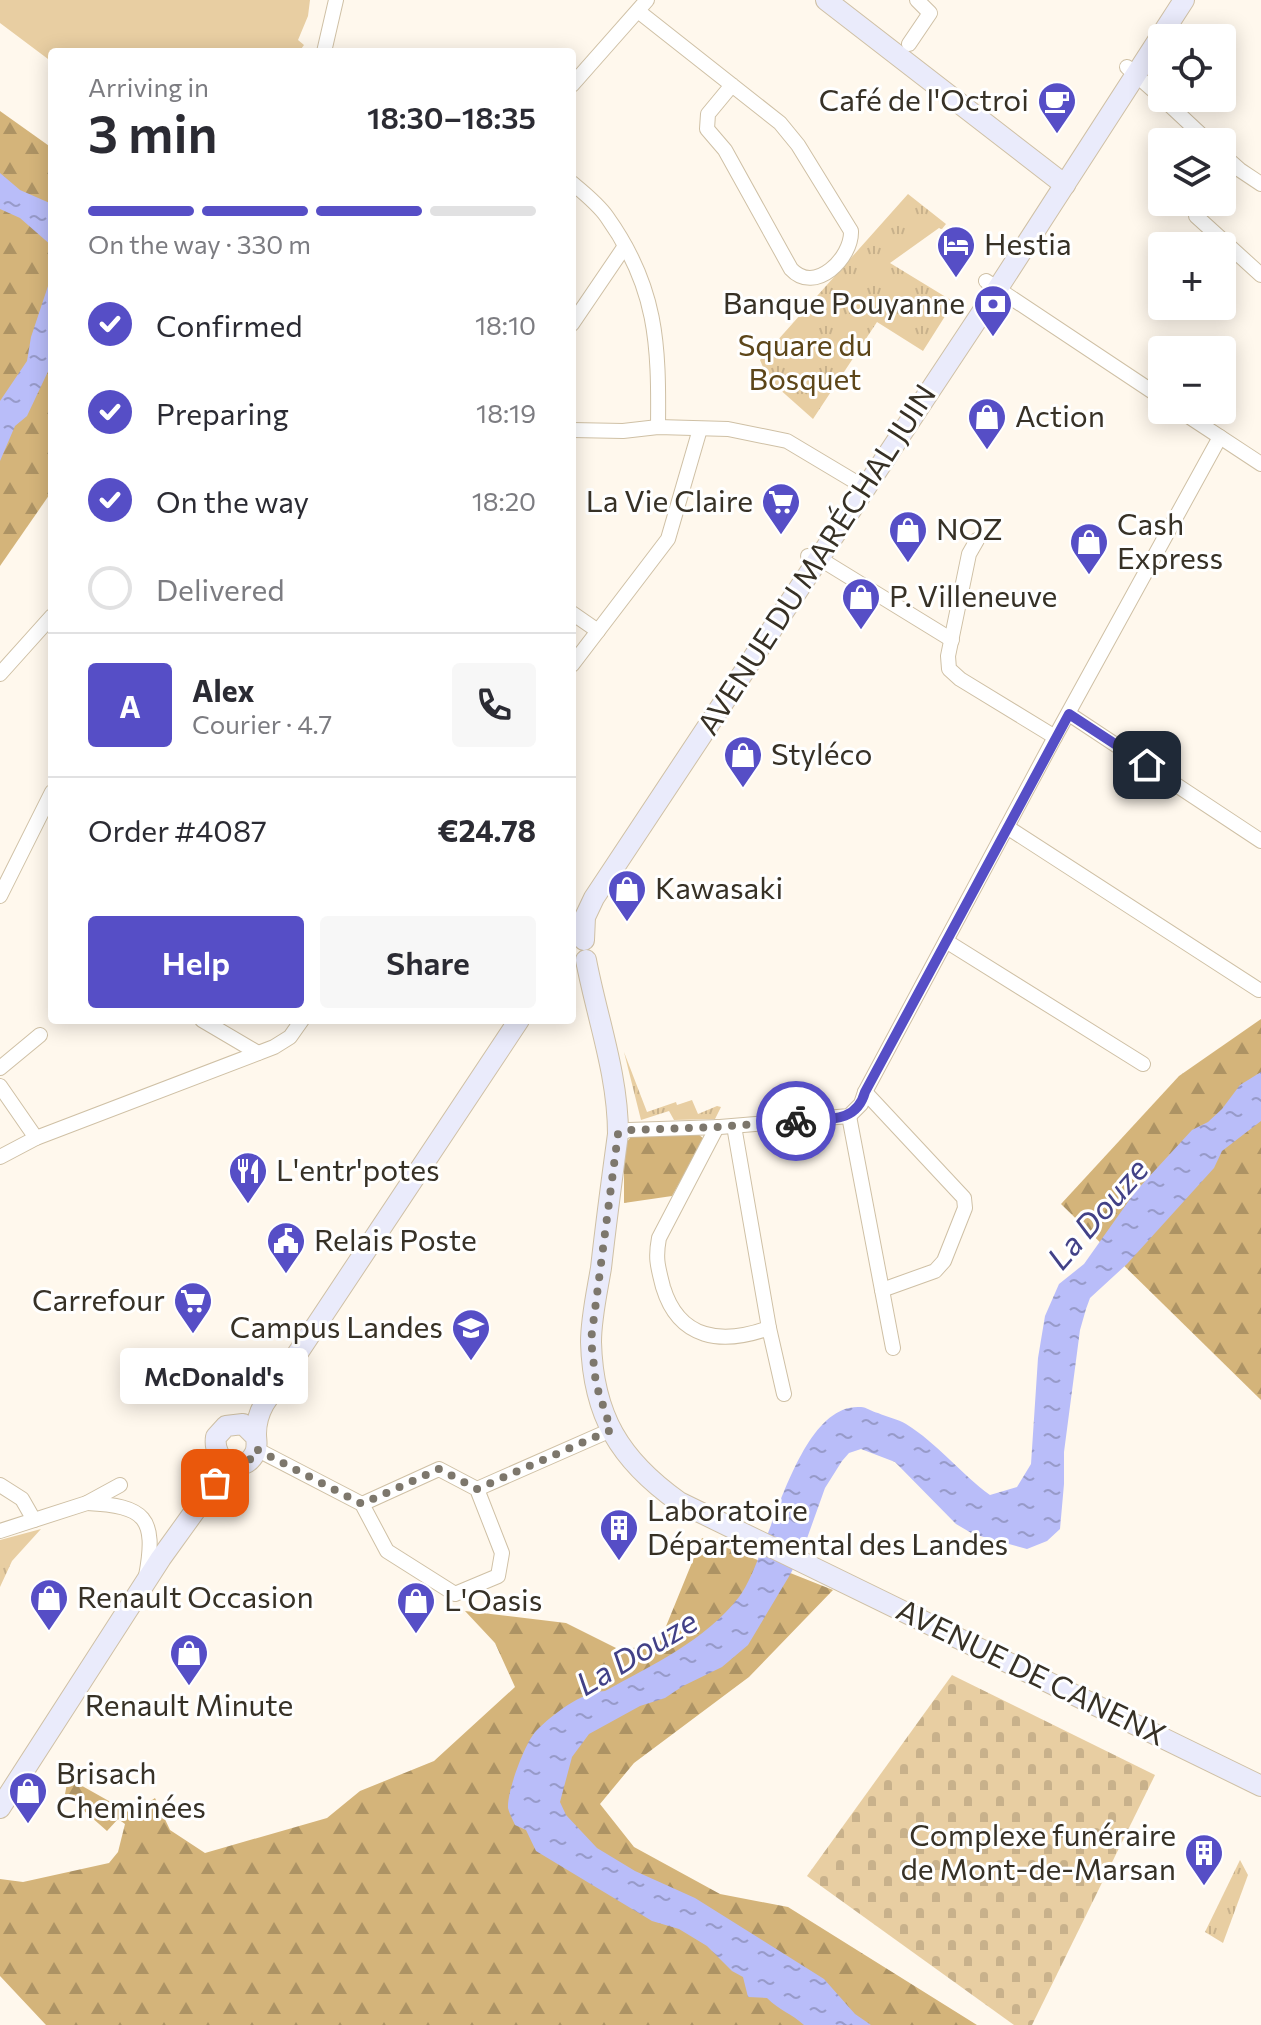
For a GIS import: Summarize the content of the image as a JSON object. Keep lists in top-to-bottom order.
{
  "streets": {
    "main road": ["AVENUE DU MARÉCHAL JUIN", "AVENUE DE CANENX"]
  },
  "water": ["La Douze"],
  "parks": ["Square du Bosquet"],
  "places": {
    "cafe": ["Café de l'Octroi"],
    "hotel": ["Hestia"],
    "bank": ["Banque Pouyanne"],
    "shop": [
      "Action",
      "NOZ",
      "Cash Express",
      "P. Villeneuve",
      "Styléco",
      "Kawasaki",
      "Renault Occasion",
      "L'Oasis",
      "Renault Minute",
      "Brisach Cheminées"
    ],
    "supermarket": ["La Vie Claire", "Carrefour"],
    "restaurant": ["L'entr'potes"],
    "public building": ["Relais Poste"],
    "school or university": ["Campus Landes"],
    "other": ["McDonald's"],
    "building": ["Laboratoire Départemental des Landes", "Complexe funéraire de Mont-de-Marsan"]
  },
  "page": {
    "map_buttons": ["+", "−"],
    "heading": ["3 min", "Arriving in", "18:30–18:35"],
    "panel": [
      "Alex",
      "Courier · 4.7",
      "Order #4087",
      "€24.78"
    ],
    "bar": "On the way · 330 m",
    "list": [
      ["Confirmed", "18:10"],
      ["Preparing", "18:19"],
      ["On the way", "18:20"],
      "Delivered"
    ],
    "round": "A",
    "buttons": ["Help", "Share"],
    "bubble": "McDonald's"
  }
}
